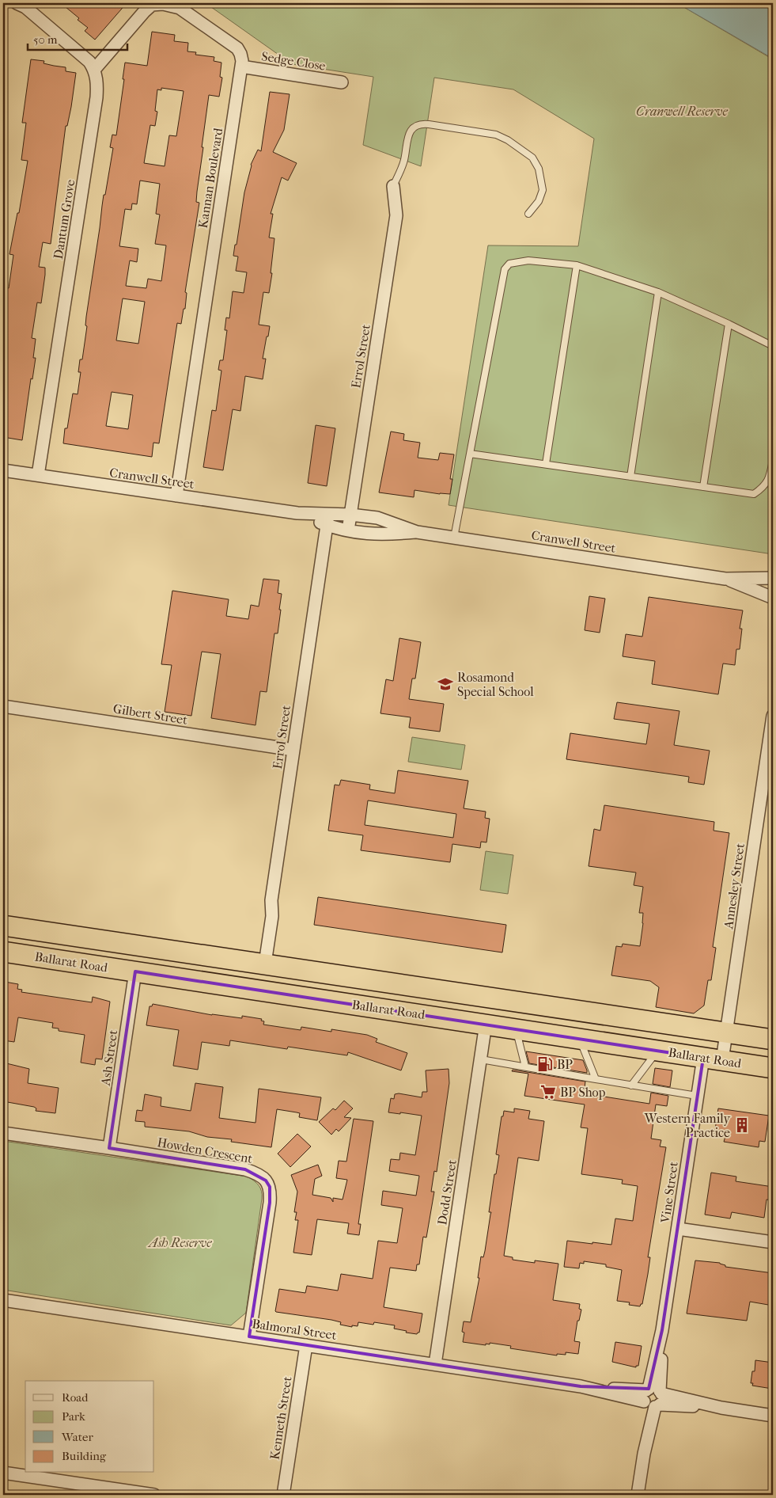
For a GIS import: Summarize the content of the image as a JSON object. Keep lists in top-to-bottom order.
{
  "streets": {
    "highway": ["Ballarat Road"],
    "street": [
      "Sedge Close",
      "Kannan Boulevard",
      "Dantum Grove",
      "Errol Street",
      "Cranwell Street",
      "Gilbert Street",
      "Annesley Street",
      "Ash Street",
      "Howden Crescent",
      "Dodd Street",
      "Vine Street",
      "Balmoral Street",
      "Kenneth Street"
    ]
  },
  "crossings": [
    ["Sedge Close", "Kannan Boulevard"],
    ["Kannan Boulevard", "Dantum Grove"],
    ["Kannan Boulevard", "Cranwell Street"],
    ["Dantum Grove", "Cranwell Street"],
    ["Errol Street", "Cranwell Street"],
    ["Errol Street", "Gilbert Street"],
    ["Errol Street", "Ballarat Road"],
    ["Annesley Street", "Ballarat Road"],
    ["Annesley Street", "Vine Street"],
    ["Ballarat Road", "Ash Street"],
    ["Ballarat Road", "Dodd Street"],
    ["Ballarat Road", "Vine Street"],
    ["Ash Street", "Howden Crescent"],
    ["Howden Crescent", "Balmoral Street"],
    ["Dodd Street", "Balmoral Street"],
    ["Vine Street", "Balmoral Street"],
    ["Balmoral Street", "Kenneth Street"]
  ],
  "parks": ["Cranwell Reserve", "Ash Reserve"],
  "places": {
    "school or university": ["Rosamond Special School"],
    "fuel station": ["BP"],
    "supermarket": ["BP Shop"],
    "building": ["Western Family Practice"]
  },
  "legend": [
    "Road",
    "Park",
    "Water",
    "Building"
  ],
  "scale_bar": "50 m"
}
